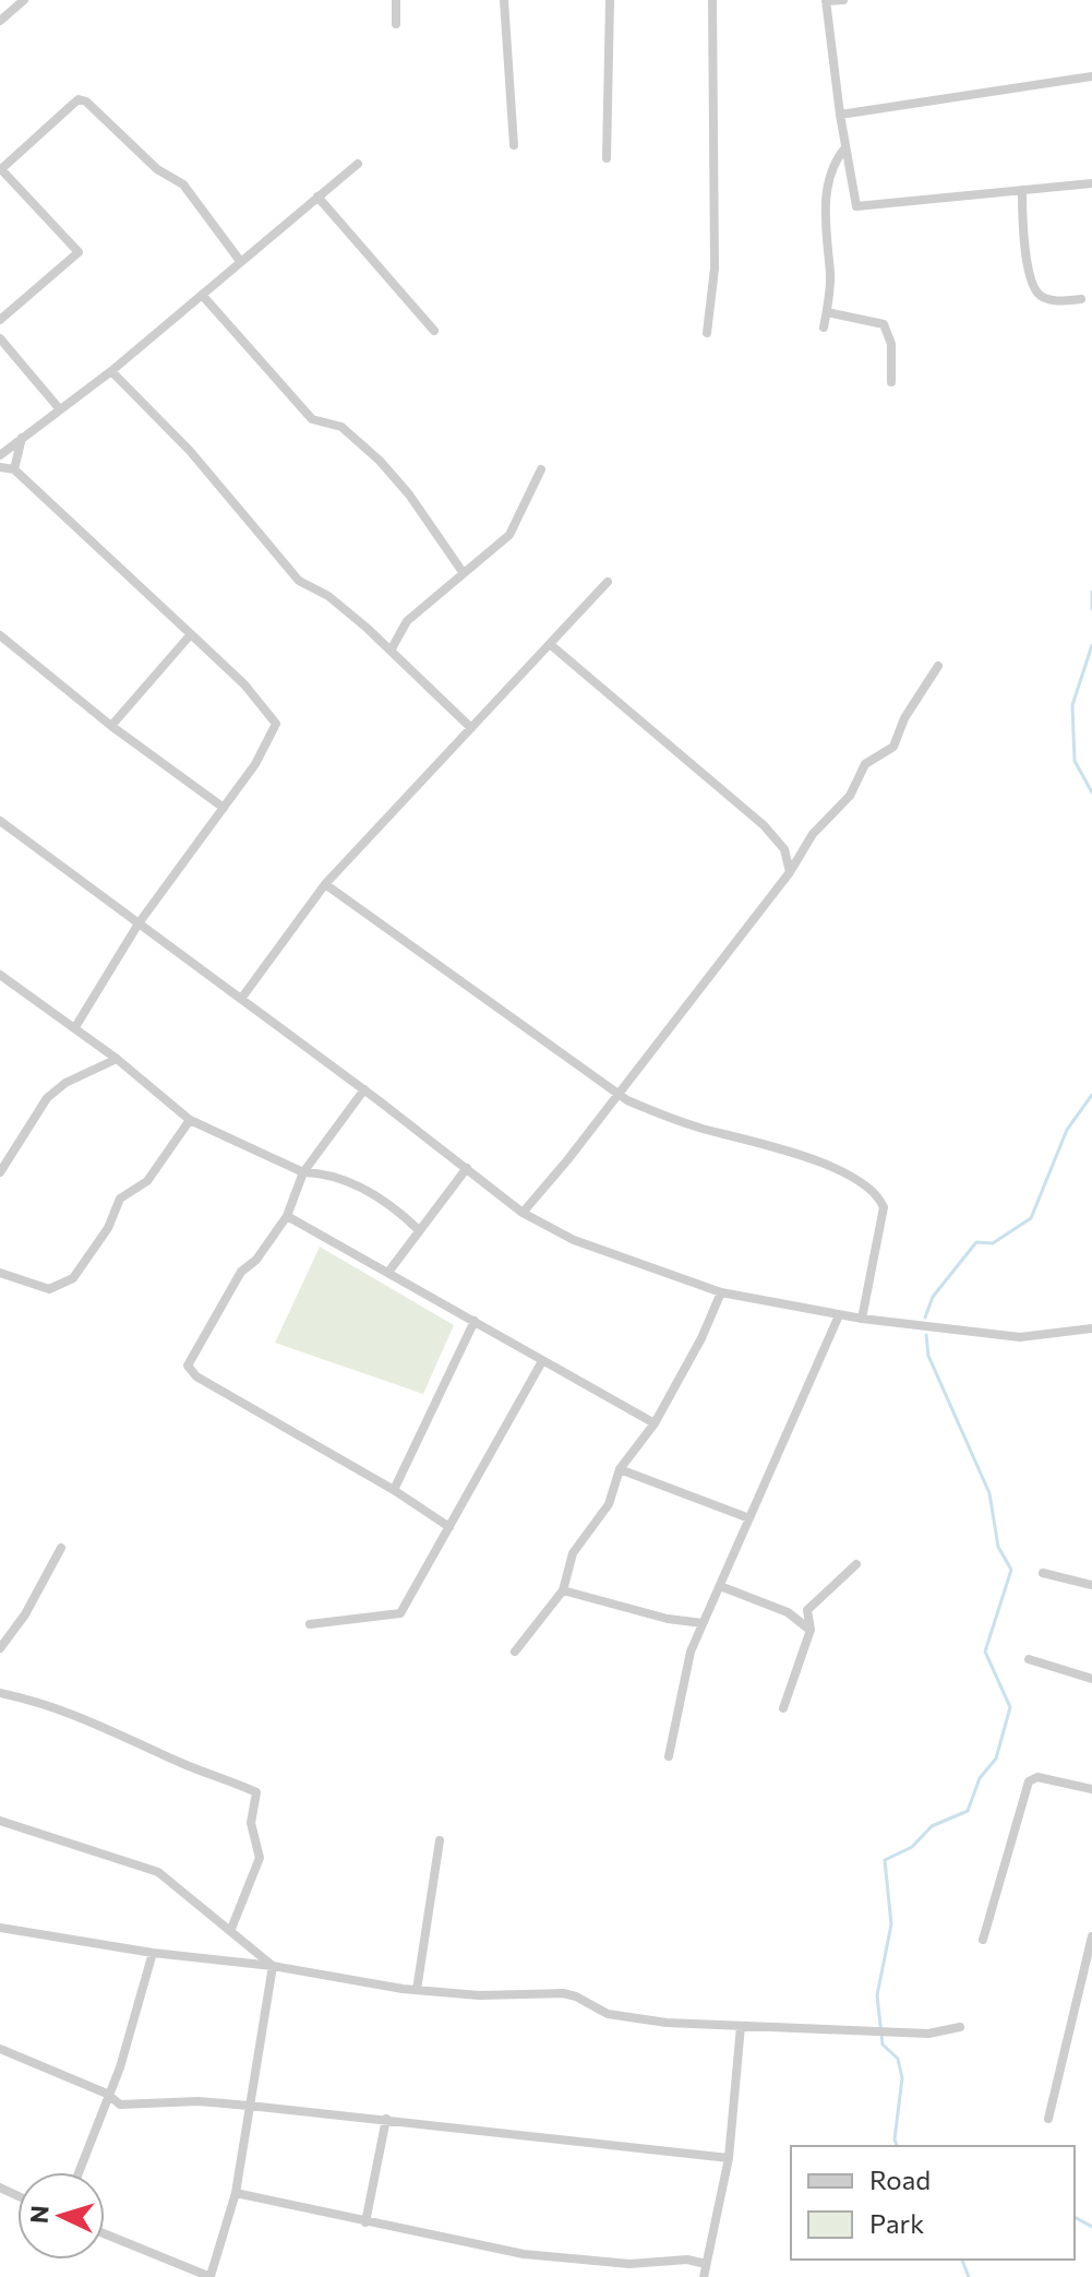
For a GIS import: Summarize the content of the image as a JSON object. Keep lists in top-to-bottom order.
{
  "legend": ["Road", "Park"],
  "north": "left"
}
